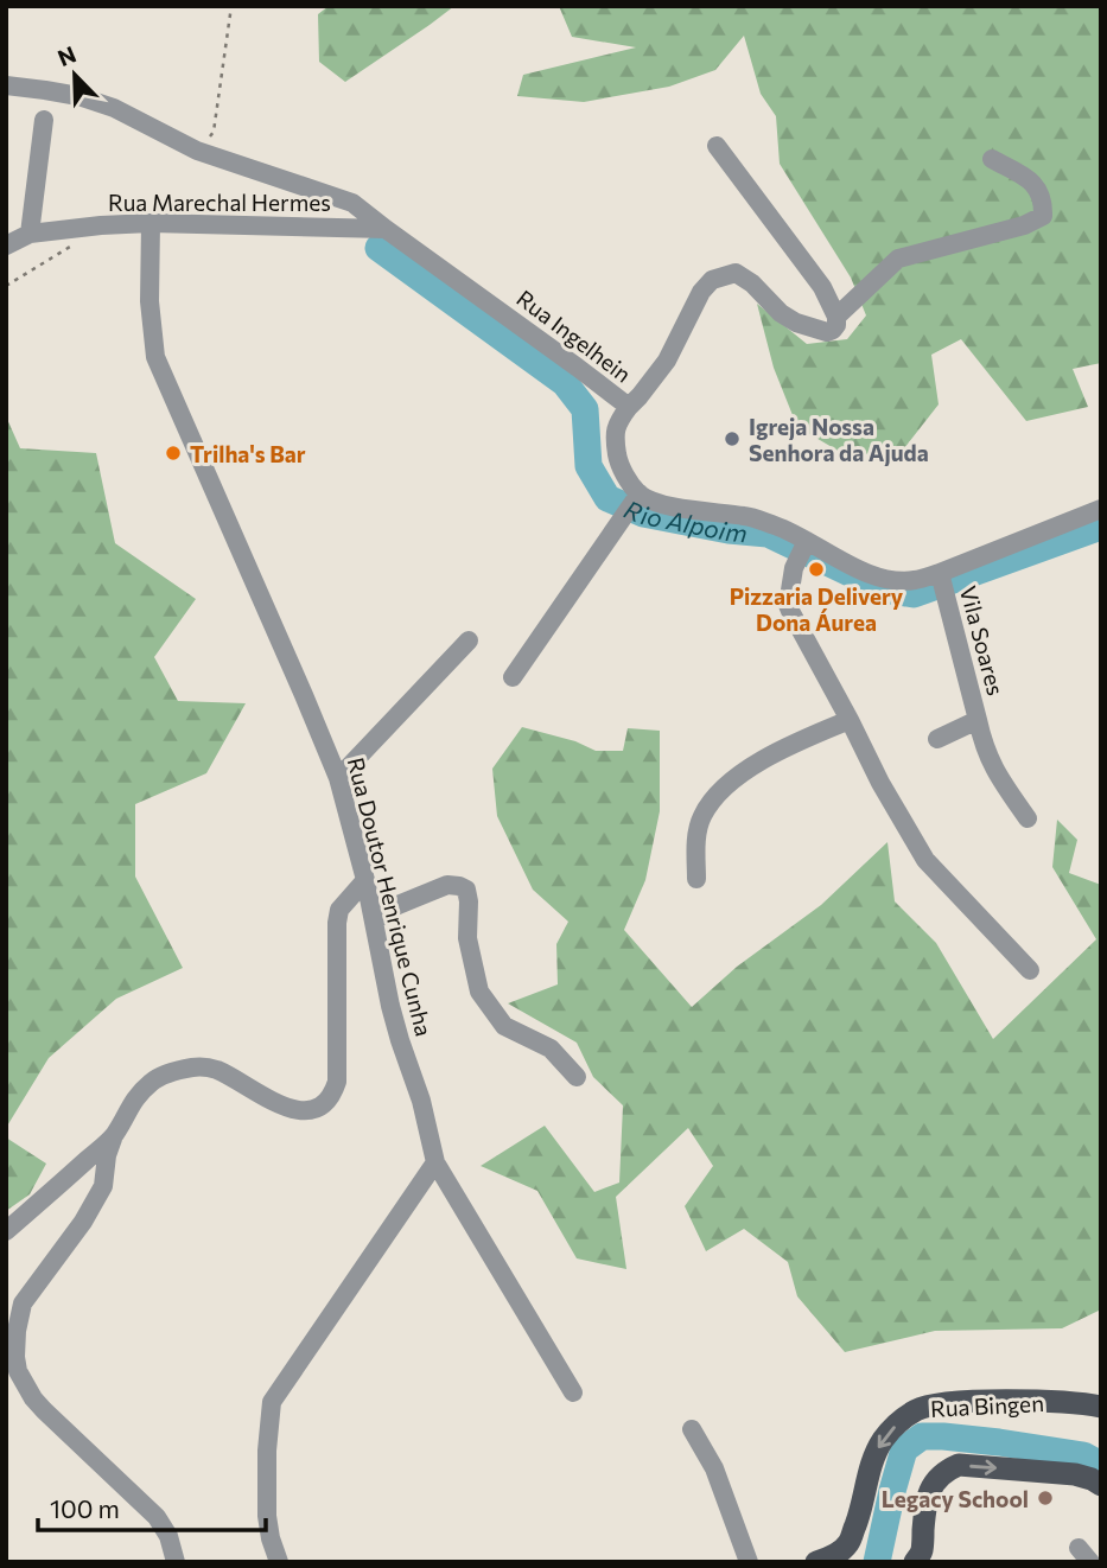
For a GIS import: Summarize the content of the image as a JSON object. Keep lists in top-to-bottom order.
{
  "streets": {
    "main road": ["Rua Bingen"],
    "street": [
      "Rua Marechal Hermes",
      "Rua Ingelhein",
      "Vila Soares",
      "Rua Doutor Henrique Cunha"
    ]
  },
  "crossings": [
    ["Rua Marechal Hermes", "Rua Ingelhein"],
    ["Rua Marechal Hermes", "Rua Doutor Henrique Cunha"]
  ],
  "one_way": ["Rua Bingen"],
  "water": ["Rio Alpoim"],
  "places": [
    "Igreja Nossa Senhora da Ajuda",
    "Trilha's Bar",
    "Pizzaria Delivery Dona Áurea",
    "Legacy School"
  ],
  "scale_bar": "100 m",
  "north": "top left"
}
